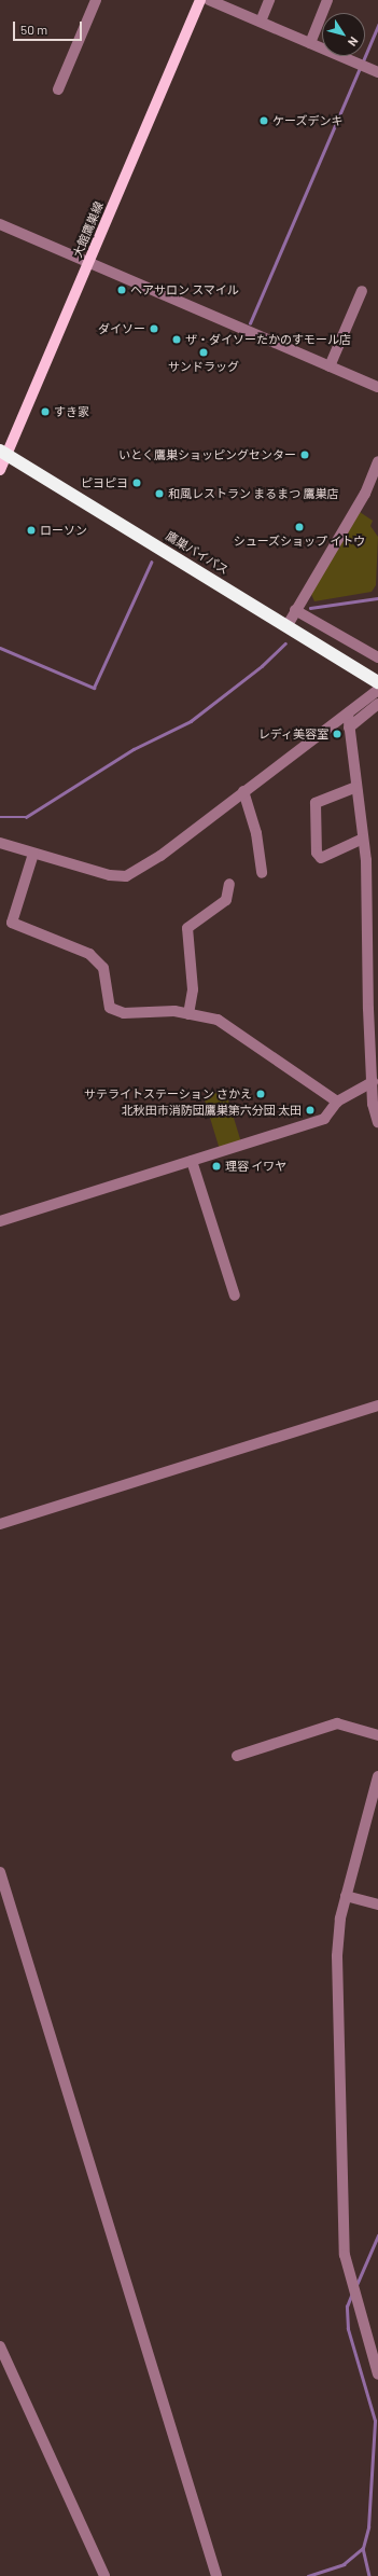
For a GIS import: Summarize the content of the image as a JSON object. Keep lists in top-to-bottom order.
{
  "streets": {
    "highway": ["鷹巣バイパス"],
    "main road": ["大館鷹巣線"]
  },
  "crossings": [
    ["大館鷹巣線", "鷹巣バイパス"]
  ],
  "places": [
    "ケーズデンキ",
    "ヘアサロン スマイル",
    "ダイソー",
    "ザ・ダイソーたかのすモール店",
    "サンドラッグ",
    "すき家",
    "いとく鷹巣ショッピングセンター",
    "ピヨピヨ",
    "和風レストラン まるまつ 鷹巣店",
    "シューズショップ イトウ",
    "ローソン",
    "レディ美容室",
    "サテライトステーション さかえ",
    "北秋田市消防団鷹巣第六分団 太田",
    "理容 イワヤ"
  ],
  "scale_bar": "50 m",
  "north": "bottom right"
}
